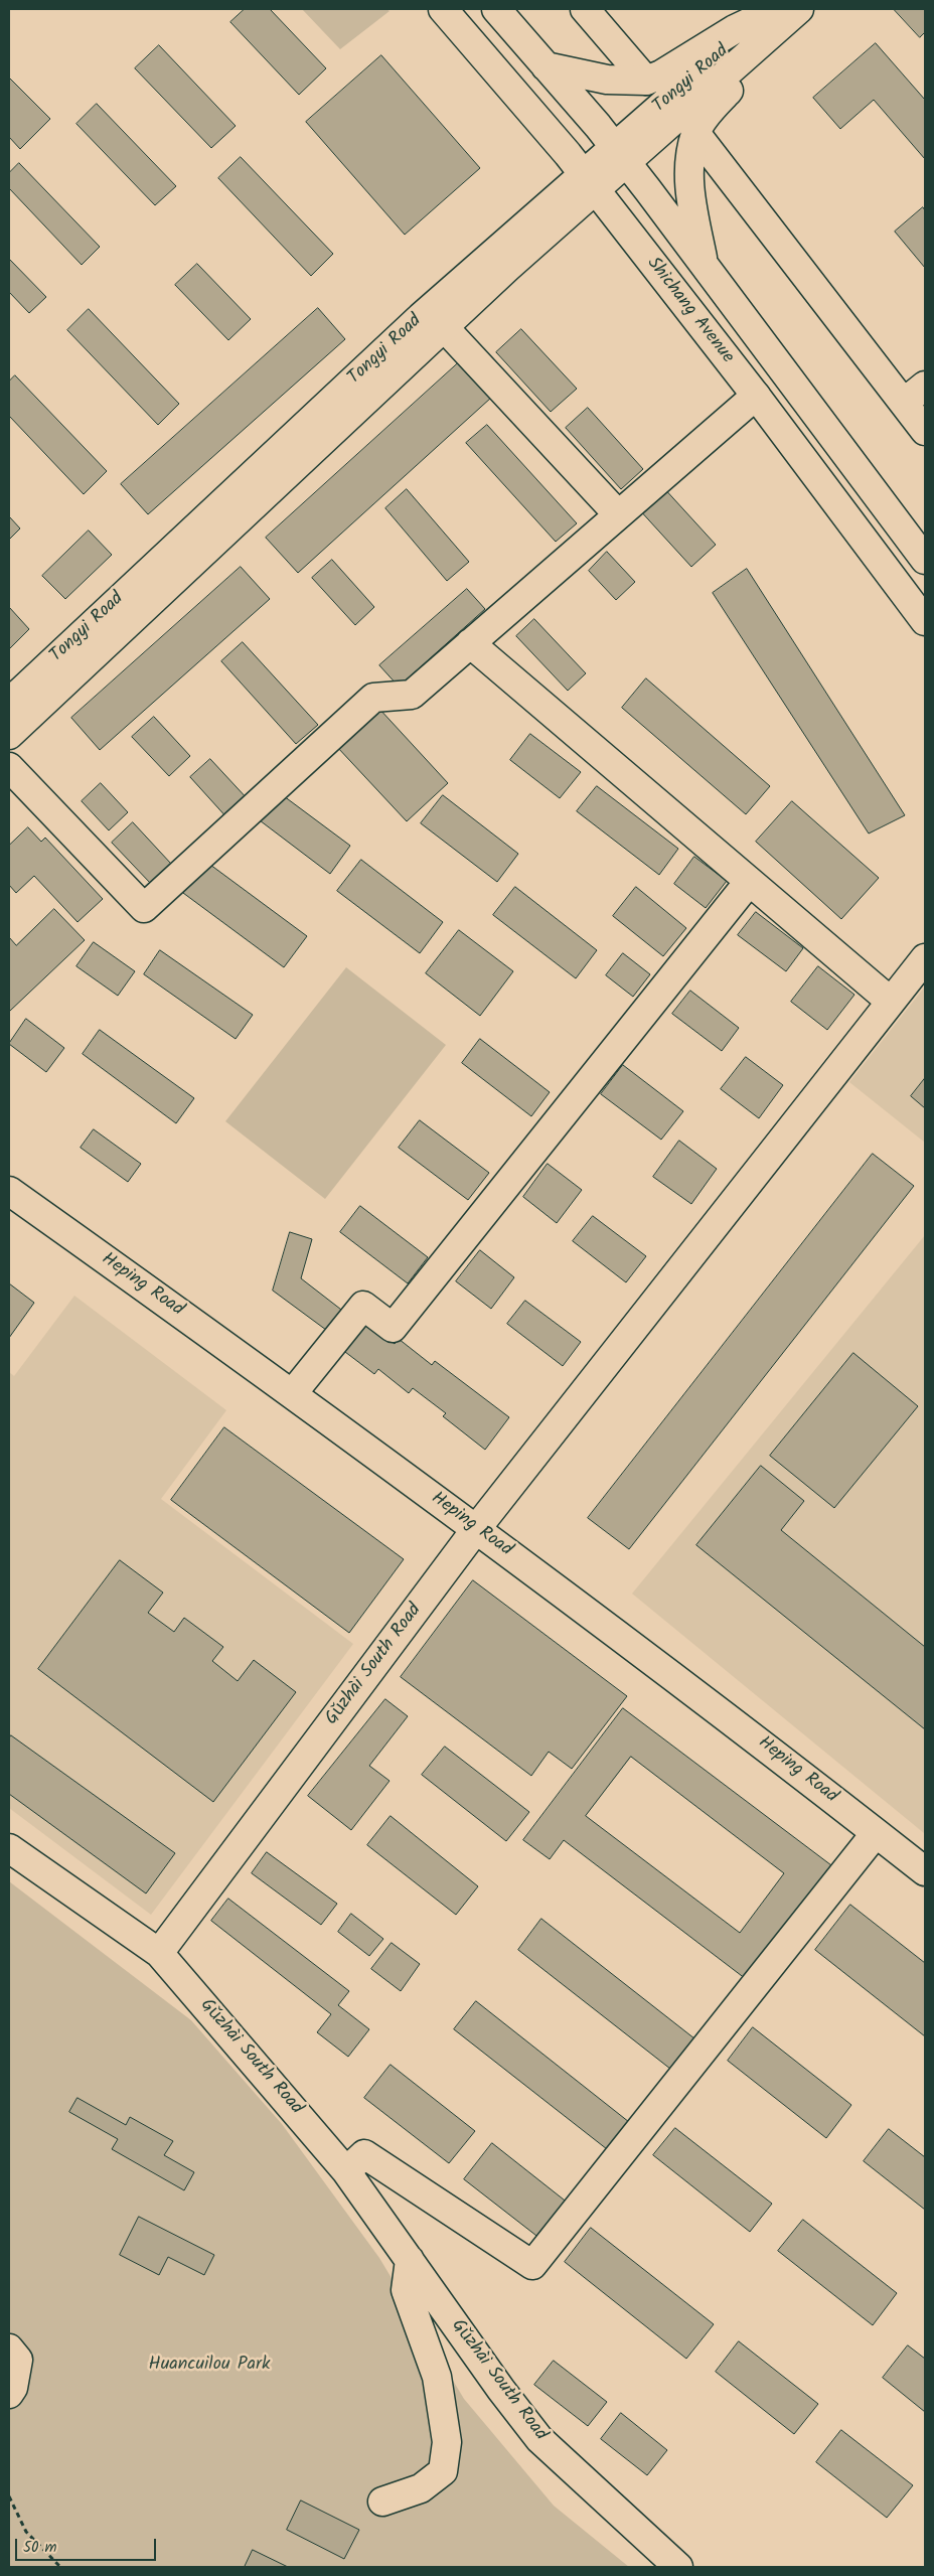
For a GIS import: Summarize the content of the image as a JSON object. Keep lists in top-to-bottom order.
{
  "streets": {
    "street": [
      "Tongyi Road",
      "Shichang Avenue",
      "Heping Road",
      "Gǔzhài South Road"
    ]
  },
  "crossings": [
    ["Tongyi Road", "Shichang Avenue"],
    ["Heping Road", "Gǔzhài South Road"]
  ],
  "parks": ["Huancuilou Park"],
  "scale_bar": "50 m"
}
